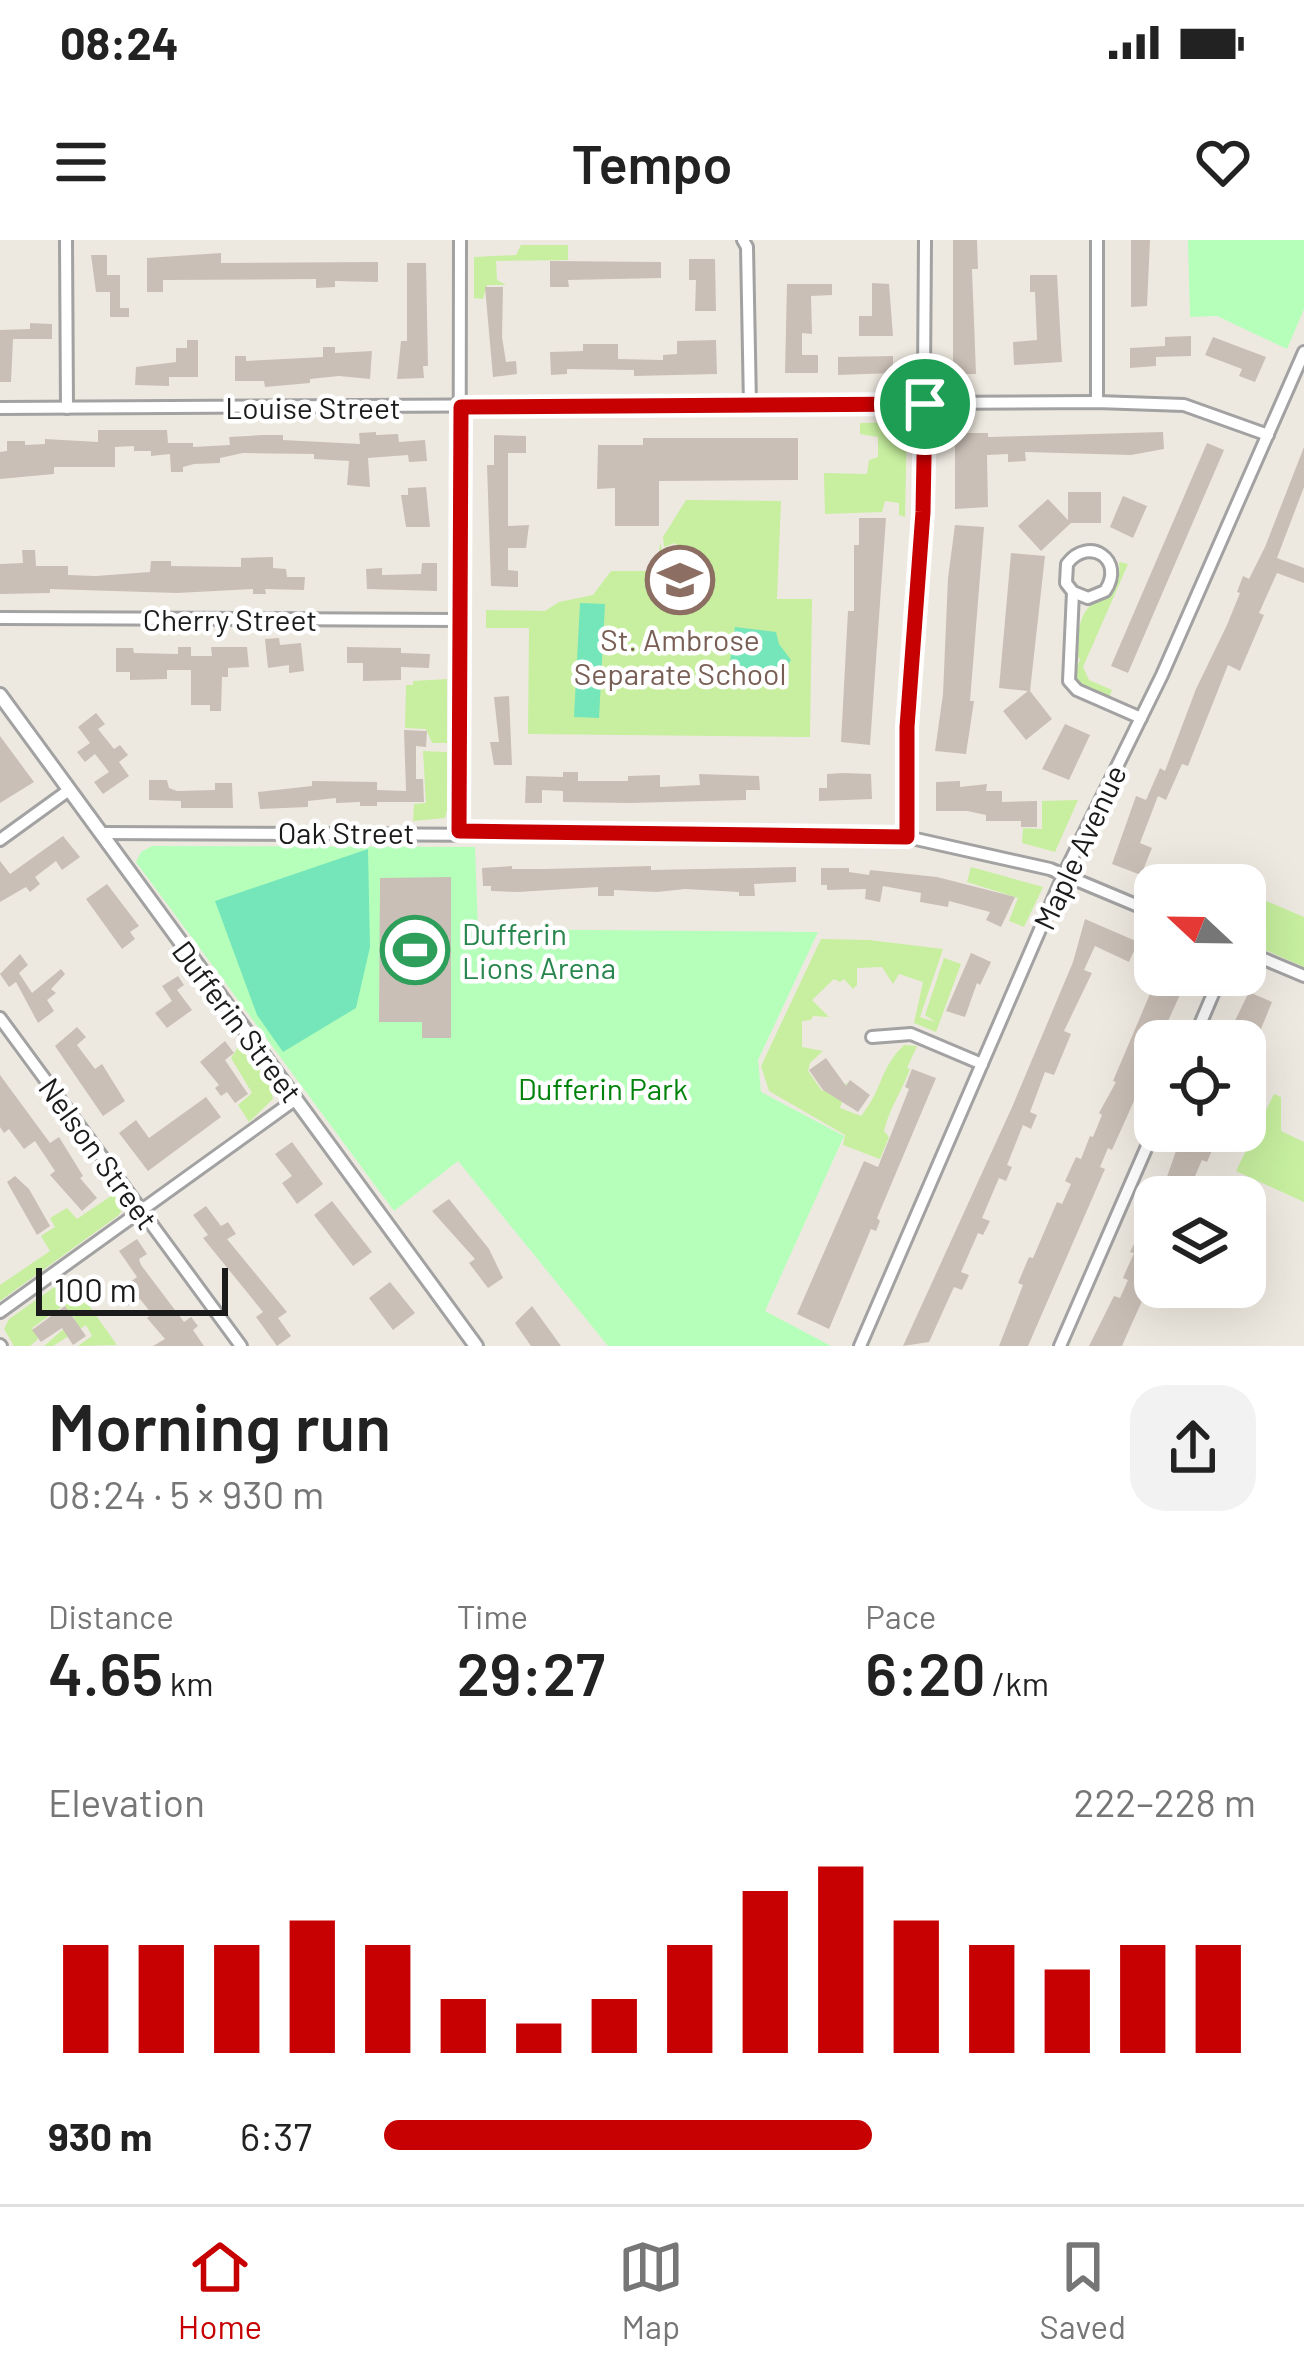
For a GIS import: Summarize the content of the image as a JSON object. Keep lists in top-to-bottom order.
{
  "streets": {
    "street": [
      "Louise Street",
      "Cherry Street",
      "Oak Street",
      "Maple Avenue",
      "Dufferin Street",
      "Nelson Street"
    ]
  },
  "crossings": [
    ["Louise Street", "Maple Avenue"],
    ["Oak Street", "Maple Avenue"],
    ["Oak Street", "Dufferin Street"]
  ],
  "parks": ["Dufferin Park"],
  "places": {
    "school or university": ["St. Ambrose Separate School"],
    "sports": ["Dufferin Lions Arena"]
  },
  "scale_bar": "100 m",
  "north": "left",
  "page": {
    "status": "08:24",
    "header": "Tempo",
    "scale": "100 m",
    "heading": ["Morning run", "08:24 · 5 × 930 m"],
    "stats": [
      ["Distance", "4.65 km"],
      ["Time", "29:27"],
      ["Pace", "6:20 /km"]
    ],
    "chart": ["Elevation", "222–228 m"],
    "list": [
      {
        "name": "930 m",
        "note": "6:37"
      }
    ],
    "tabs": ["Home", "Map", "Saved"]
  }
}
